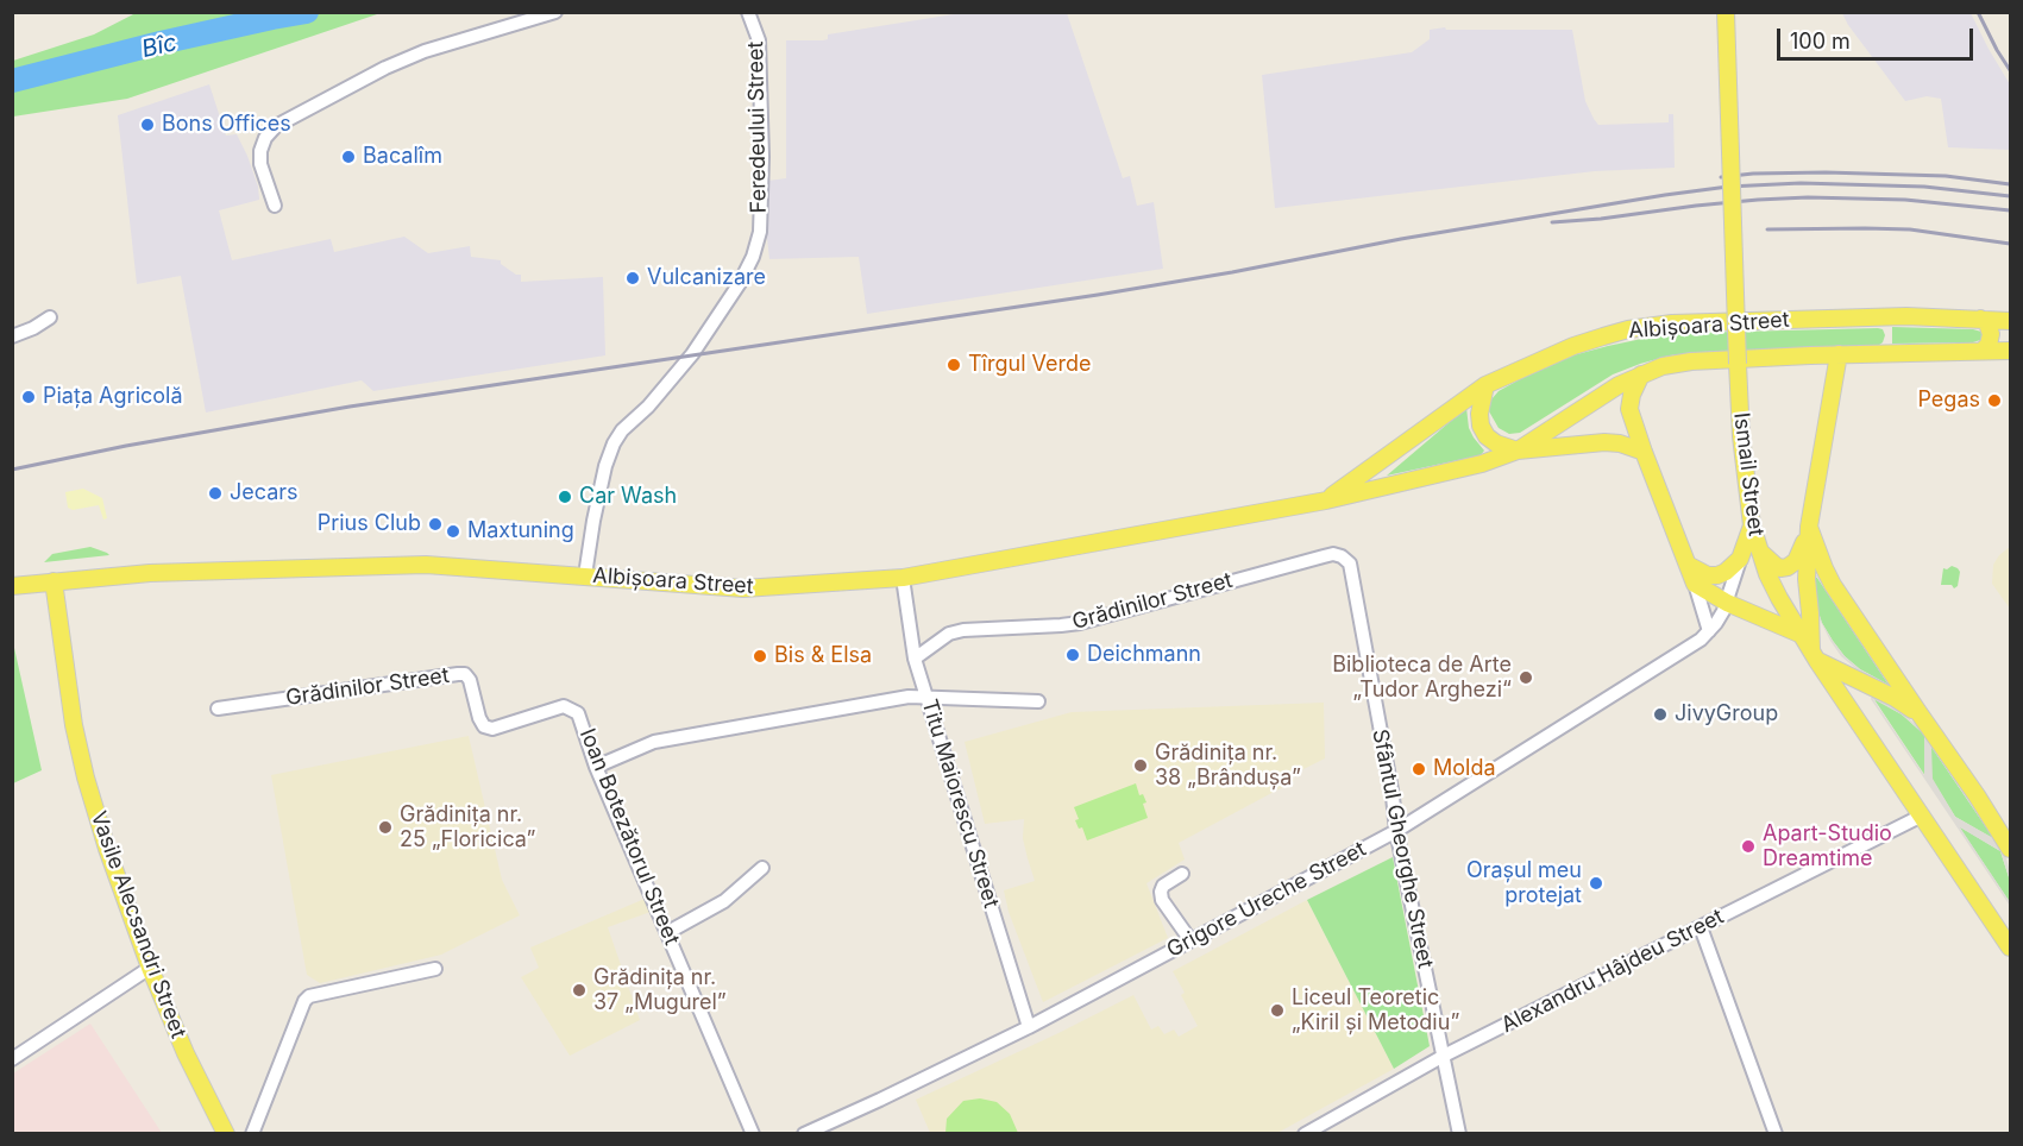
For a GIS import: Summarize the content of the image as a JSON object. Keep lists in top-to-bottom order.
{
  "streets": {
    "main road": ["Albișoara Street", "Ismail Street", "Vasile Alecsandri Street"],
    "street": [
      "Feredeului Street",
      "Grădinilor Street",
      "Titu Maiorescu Street",
      "Ioan Botezătorul Street",
      "Sfântul Gheorghe Street",
      "Grigore Ureche Street",
      "Alexandru Hâjdeu Street"
    ]
  },
  "crossings": [
    ["Feredeului Street", "Albișoara Street"],
    ["Albișoara Street", "Titu Maiorescu Street"],
    ["Albișoara Street", "Vasile Alecsandri Street"],
    ["Ismail Street", "Alexandru Hâjdeu Street"],
    ["Grădinilor Street", "Titu Maiorescu Street"],
    ["Grădinilor Street", "Ioan Botezătorul Street"],
    ["Grădinilor Street", "Sfântul Gheorghe Street"],
    ["Titu Maiorescu Street", "Grigore Ureche Street"],
    ["Sfântul Gheorghe Street", "Grigore Ureche Street"],
    ["Sfântul Gheorghe Street", "Alexandru Hâjdeu Street"]
  ],
  "water": ["Bîc"],
  "places": [
    "Bons Offices",
    "Bacalîm",
    "Vulcanizare",
    "Tîrgul Verde",
    "Piața Agricolă",
    "Pegas",
    "Jecars",
    "Car Wash",
    "Prius Club",
    "Maxtuning",
    "Deichmann",
    "Bis & Elsa",
    "Biblioteca de Arte „Tudor Arghezi“",
    "JivyGroup",
    "Grădinița nr. 38 „Brândușa”",
    "Molda",
    "Grădinița nr. 25 „Floricica”",
    "Apart-Studio Dreamtime",
    "Orașul meu protejat",
    "Grădinița nr. 37 „Mugurel”",
    "Liceul Teoretic „Kiril și Metodiu”"
  ],
  "scale_bar": "100 m"
}
